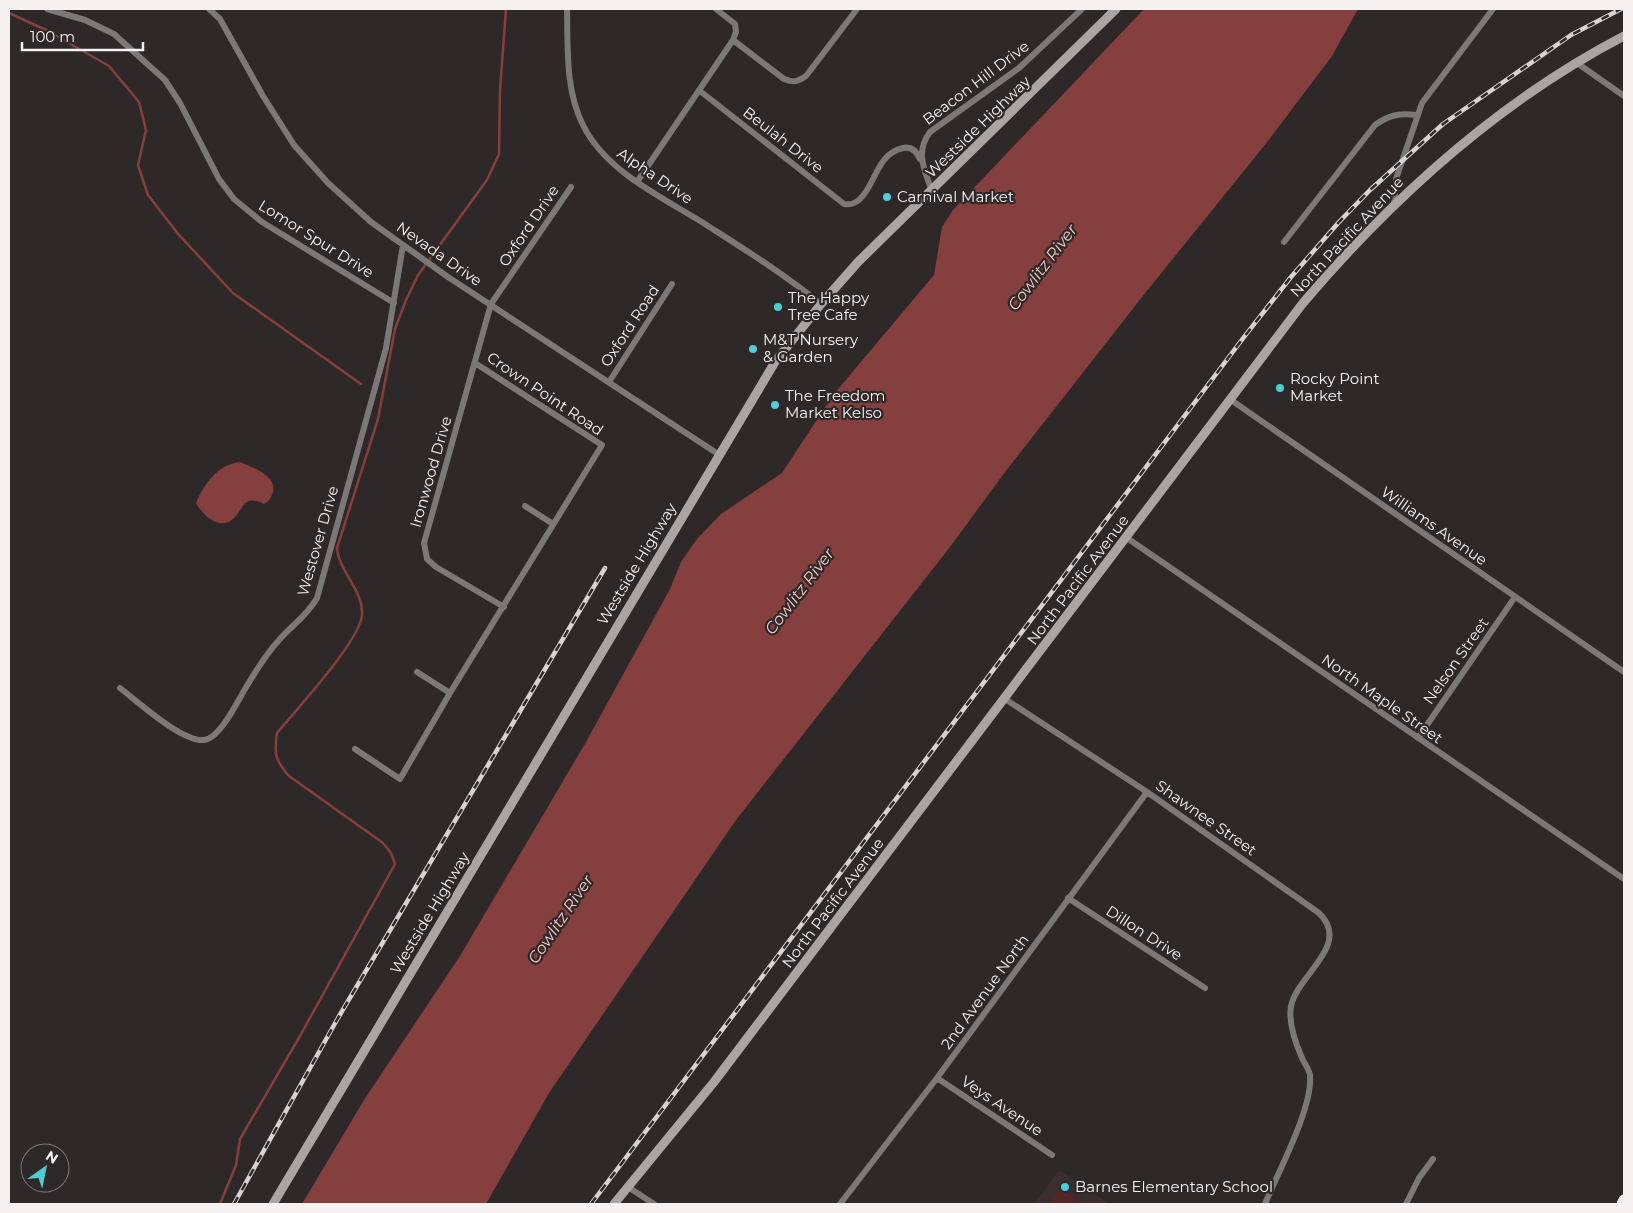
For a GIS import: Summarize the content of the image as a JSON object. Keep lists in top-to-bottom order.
{
  "streets": {
    "street": [
      "Beacon Hill Drive",
      "Westside Highway",
      "Beulah Drive",
      "Alpha Drive",
      "Oxford Drive",
      "North Pacific Avenue",
      "Lomor Spur Drive",
      "Nevada Drive",
      "Oxford Road",
      "Crown Point Road",
      "Ironwood Drive",
      "Williams Avenue",
      "Westover Drive",
      "Nelson Street",
      "North Maple Street",
      "Shawnee Street",
      "Dillon Drive",
      "2nd Avenue North",
      "Veys Avenue"
    ]
  },
  "crossings": [
    ["Beacon Hill Drive", "Beulah Drive"],
    ["Westside Highway", "Alpha Drive"],
    ["Westside Highway", "Nevada Drive"],
    ["Oxford Drive", "Nevada Drive"],
    ["Oxford Drive", "Ironwood Drive"],
    ["North Pacific Avenue", "Williams Avenue"],
    ["North Pacific Avenue", "North Maple Street"],
    ["North Pacific Avenue", "Shawnee Street"],
    ["Lomor Spur Drive", "Westover Drive"],
    ["Nevada Drive", "Oxford Road"],
    ["Nevada Drive", "Ironwood Drive"],
    ["Nevada Drive", "Westover Drive"],
    ["Crown Point Road", "Ironwood Drive"],
    ["Williams Avenue", "Nelson Street"],
    ["Nelson Street", "North Maple Street"],
    ["Shawnee Street", "2nd Avenue North"],
    ["Dillon Drive", "2nd Avenue North"],
    ["2nd Avenue North", "Veys Avenue"]
  ],
  "water": ["Cowlitz River"],
  "places": [
    "Carnival Market",
    "The Happy Tree Cafe",
    "M&T Nursery & Garden",
    "Rocky Point Market",
    "The Freedom Market Kelso",
    "Barnes Elementary School"
  ],
  "scale_bar": "100 m",
  "north": "top right"
}
